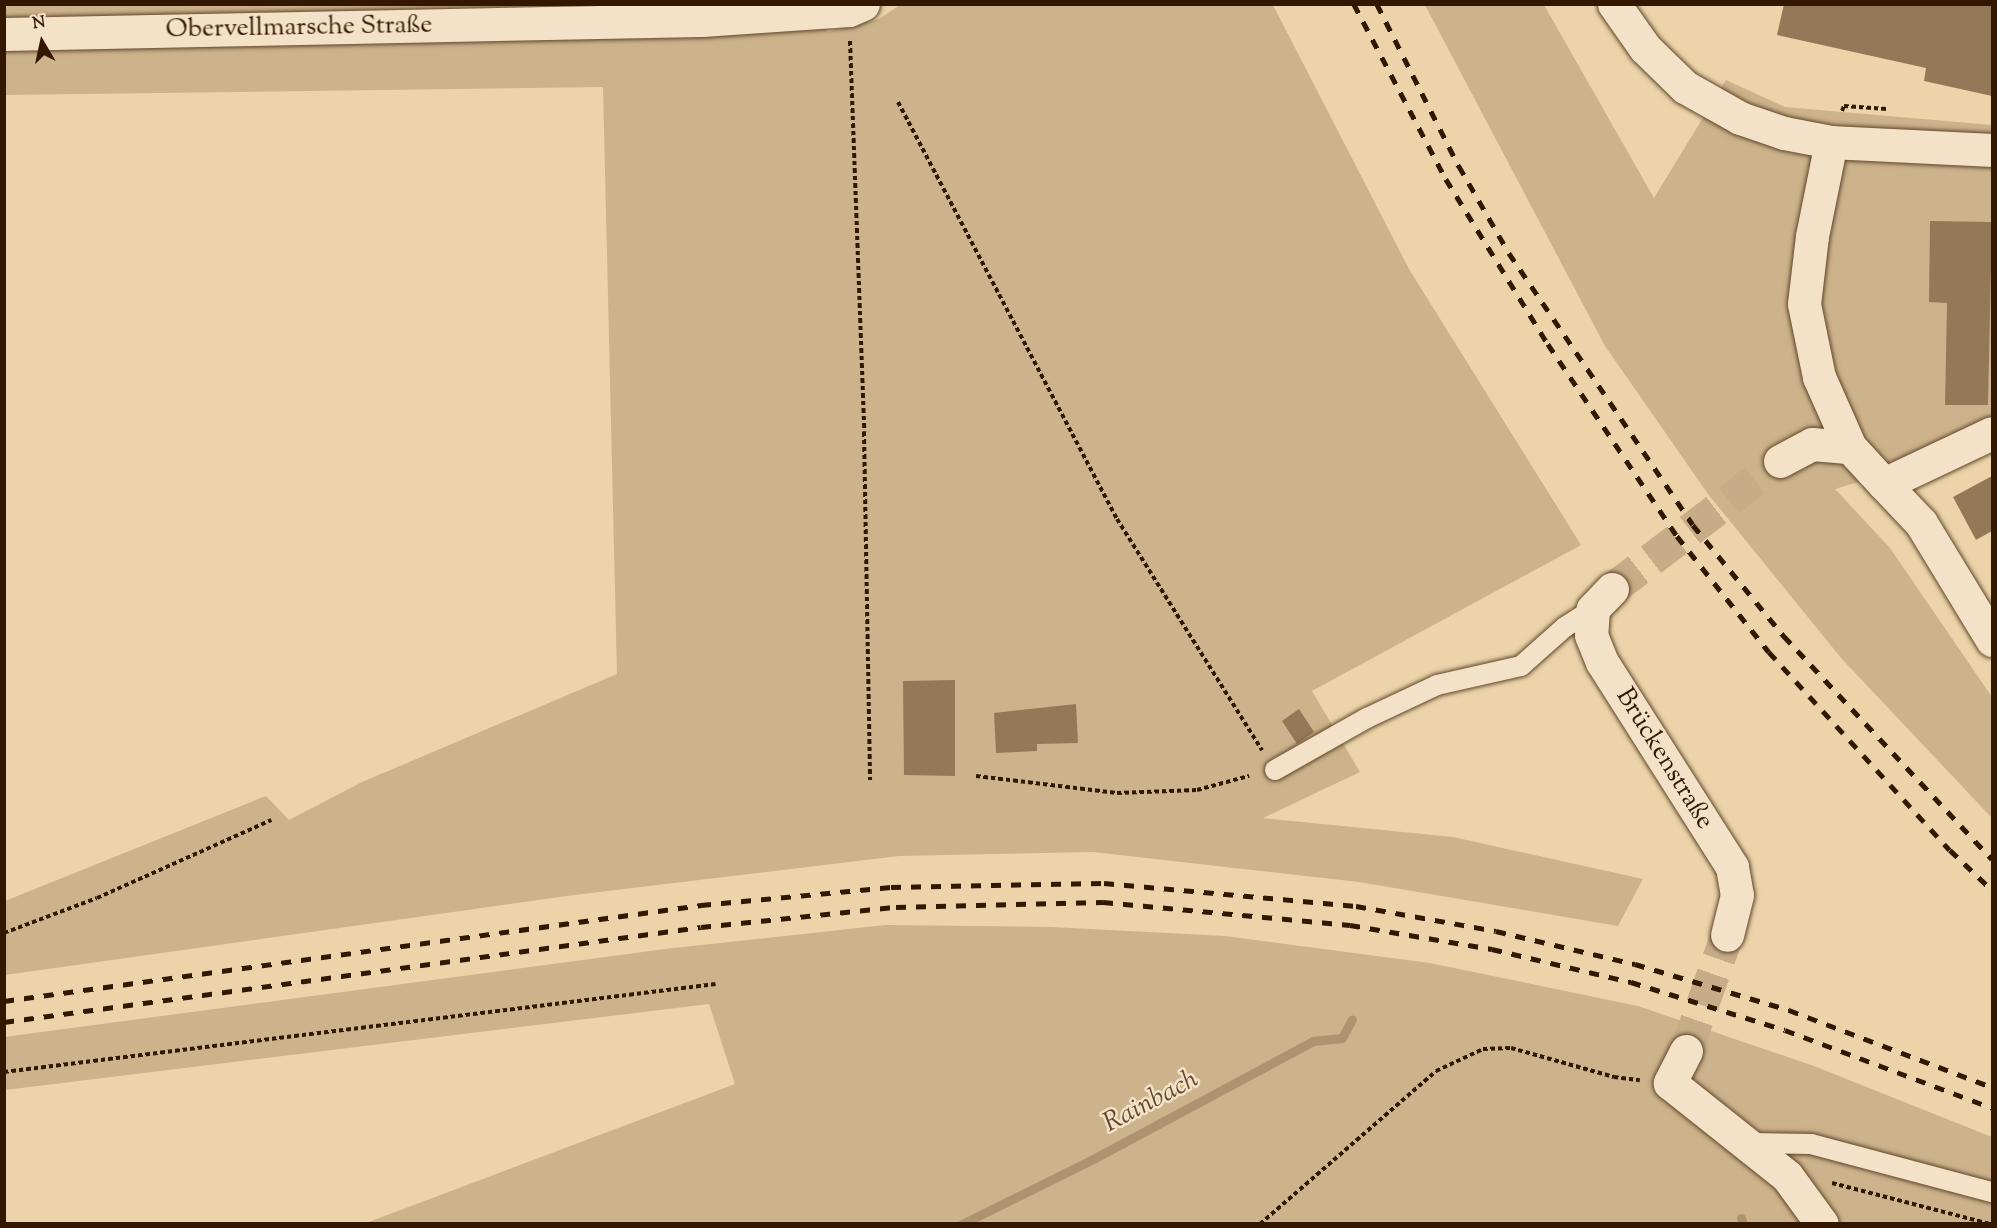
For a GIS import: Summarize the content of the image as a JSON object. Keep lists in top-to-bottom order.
{
  "streets": {
    "street": ["Obervellmarsche Straße", "Brückenstraße"]
  },
  "water": ["Rainbach"],
  "north": "top"
}
